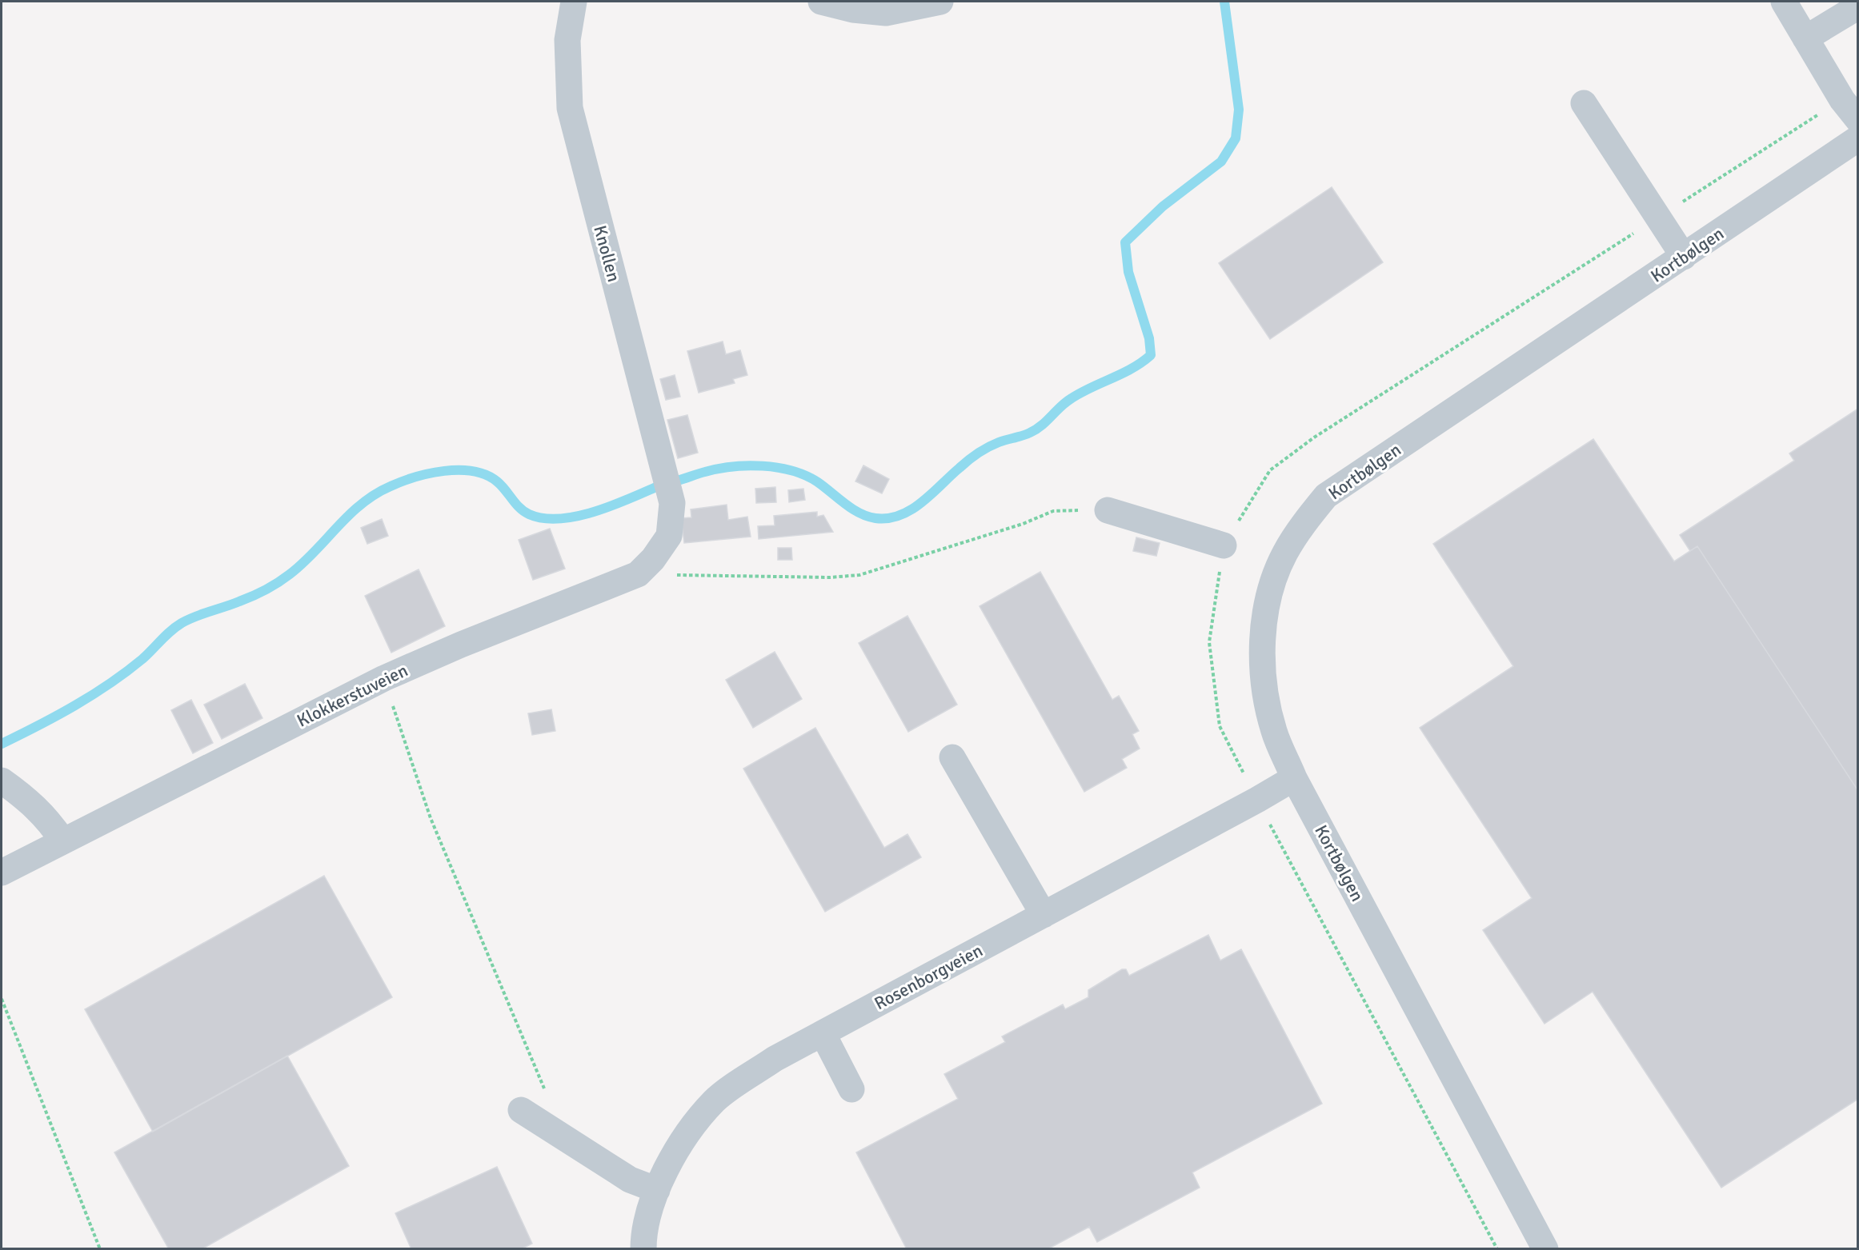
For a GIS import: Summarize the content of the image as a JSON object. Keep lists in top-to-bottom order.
{
  "streets": {
    "street": [
      "Knollen",
      "Kortbølgen",
      "Klokkerstuveien",
      "Rosenborgveien"
    ]
  },
  "crossings": [
    ["Knollen", "Klokkerstuveien"],
    ["Kortbølgen", "Rosenborgveien"]
  ]
}
